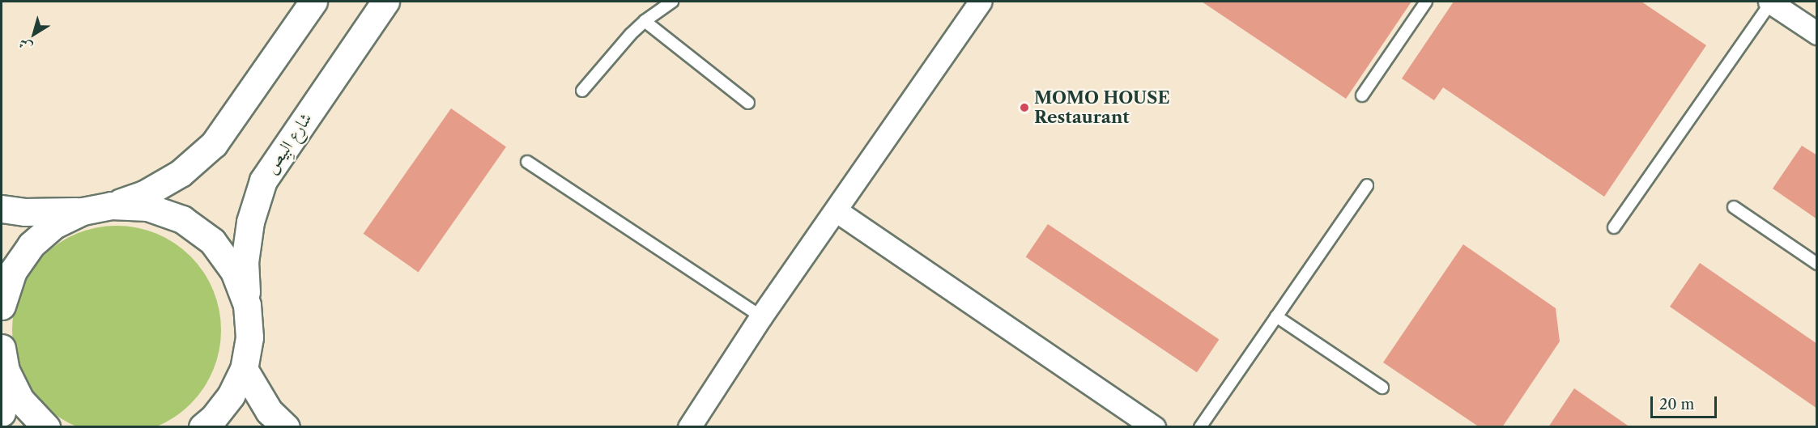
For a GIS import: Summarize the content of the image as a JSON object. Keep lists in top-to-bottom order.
{
  "streets": {
    "street": ["شارع البِيص"]
  },
  "places": ["MOMO HOUSE Restaurant"],
  "scale_bar": "20 m",
  "north": "bottom left"
}
